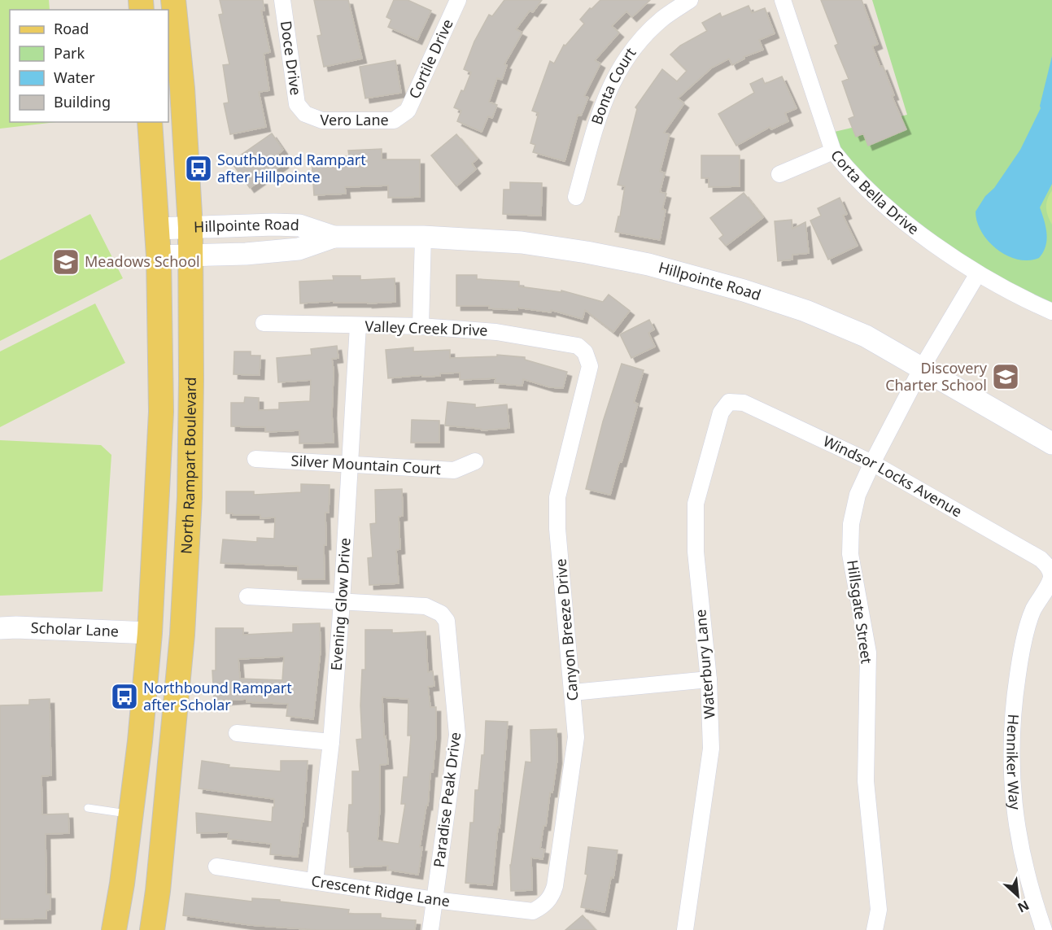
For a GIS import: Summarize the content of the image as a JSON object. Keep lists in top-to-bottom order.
{
  "streets": {
    "main road": ["North Rampart Boulevard"],
    "street": [
      "Doce Drive",
      "Cortile Drive",
      "Bonta Court",
      "Vero Lane",
      "Corta Bella Drive",
      "Hillpointe Road",
      "Valley Creek Drive",
      "Silver Mountain Court",
      "Windsor Locks Avenue",
      "Evening Glow Drive",
      "Hillsgate Street",
      "Scholar Lane",
      "Canyon Breeze Drive",
      "Waterbury Lane",
      "Henniker Way",
      "Paradise Peak Drive",
      "Crescent Ridge Lane"
    ]
  },
  "crossings": [
    ["Doce Drive", "Vero Lane"],
    ["Cortile Drive", "Vero Lane"],
    ["Corta Bella Drive", "Hillsgate Street"],
    ["Hillpointe Road", "North Rampart Boulevard"],
    ["Hillpointe Road", "Hillsgate Street"],
    ["Valley Creek Drive", "Evening Glow Drive"],
    ["Valley Creek Drive", "Canyon Breeze Drive"],
    ["North Rampart Boulevard", "Scholar Lane"],
    ["Silver Mountain Court", "Evening Glow Drive"],
    ["Windsor Locks Avenue", "Hillsgate Street"],
    ["Windsor Locks Avenue", "Waterbury Lane"],
    ["Windsor Locks Avenue", "Henniker Way"],
    ["Evening Glow Drive", "Paradise Peak Drive"],
    ["Evening Glow Drive", "Crescent Ridge Lane"],
    ["Canyon Breeze Drive", "Crescent Ridge Lane"],
    ["Paradise Peak Drive", "Crescent Ridge Lane"]
  ],
  "places": {
    "bus stop": ["Southbound Rampart after Hillpointe", "Northbound Rampart after Scholar"],
    "school or university": ["Meadows School", "Discovery Charter School"]
  },
  "legend": [
    "Road",
    "Park",
    "Water",
    "Building"
  ],
  "north": "bottom right"
}
